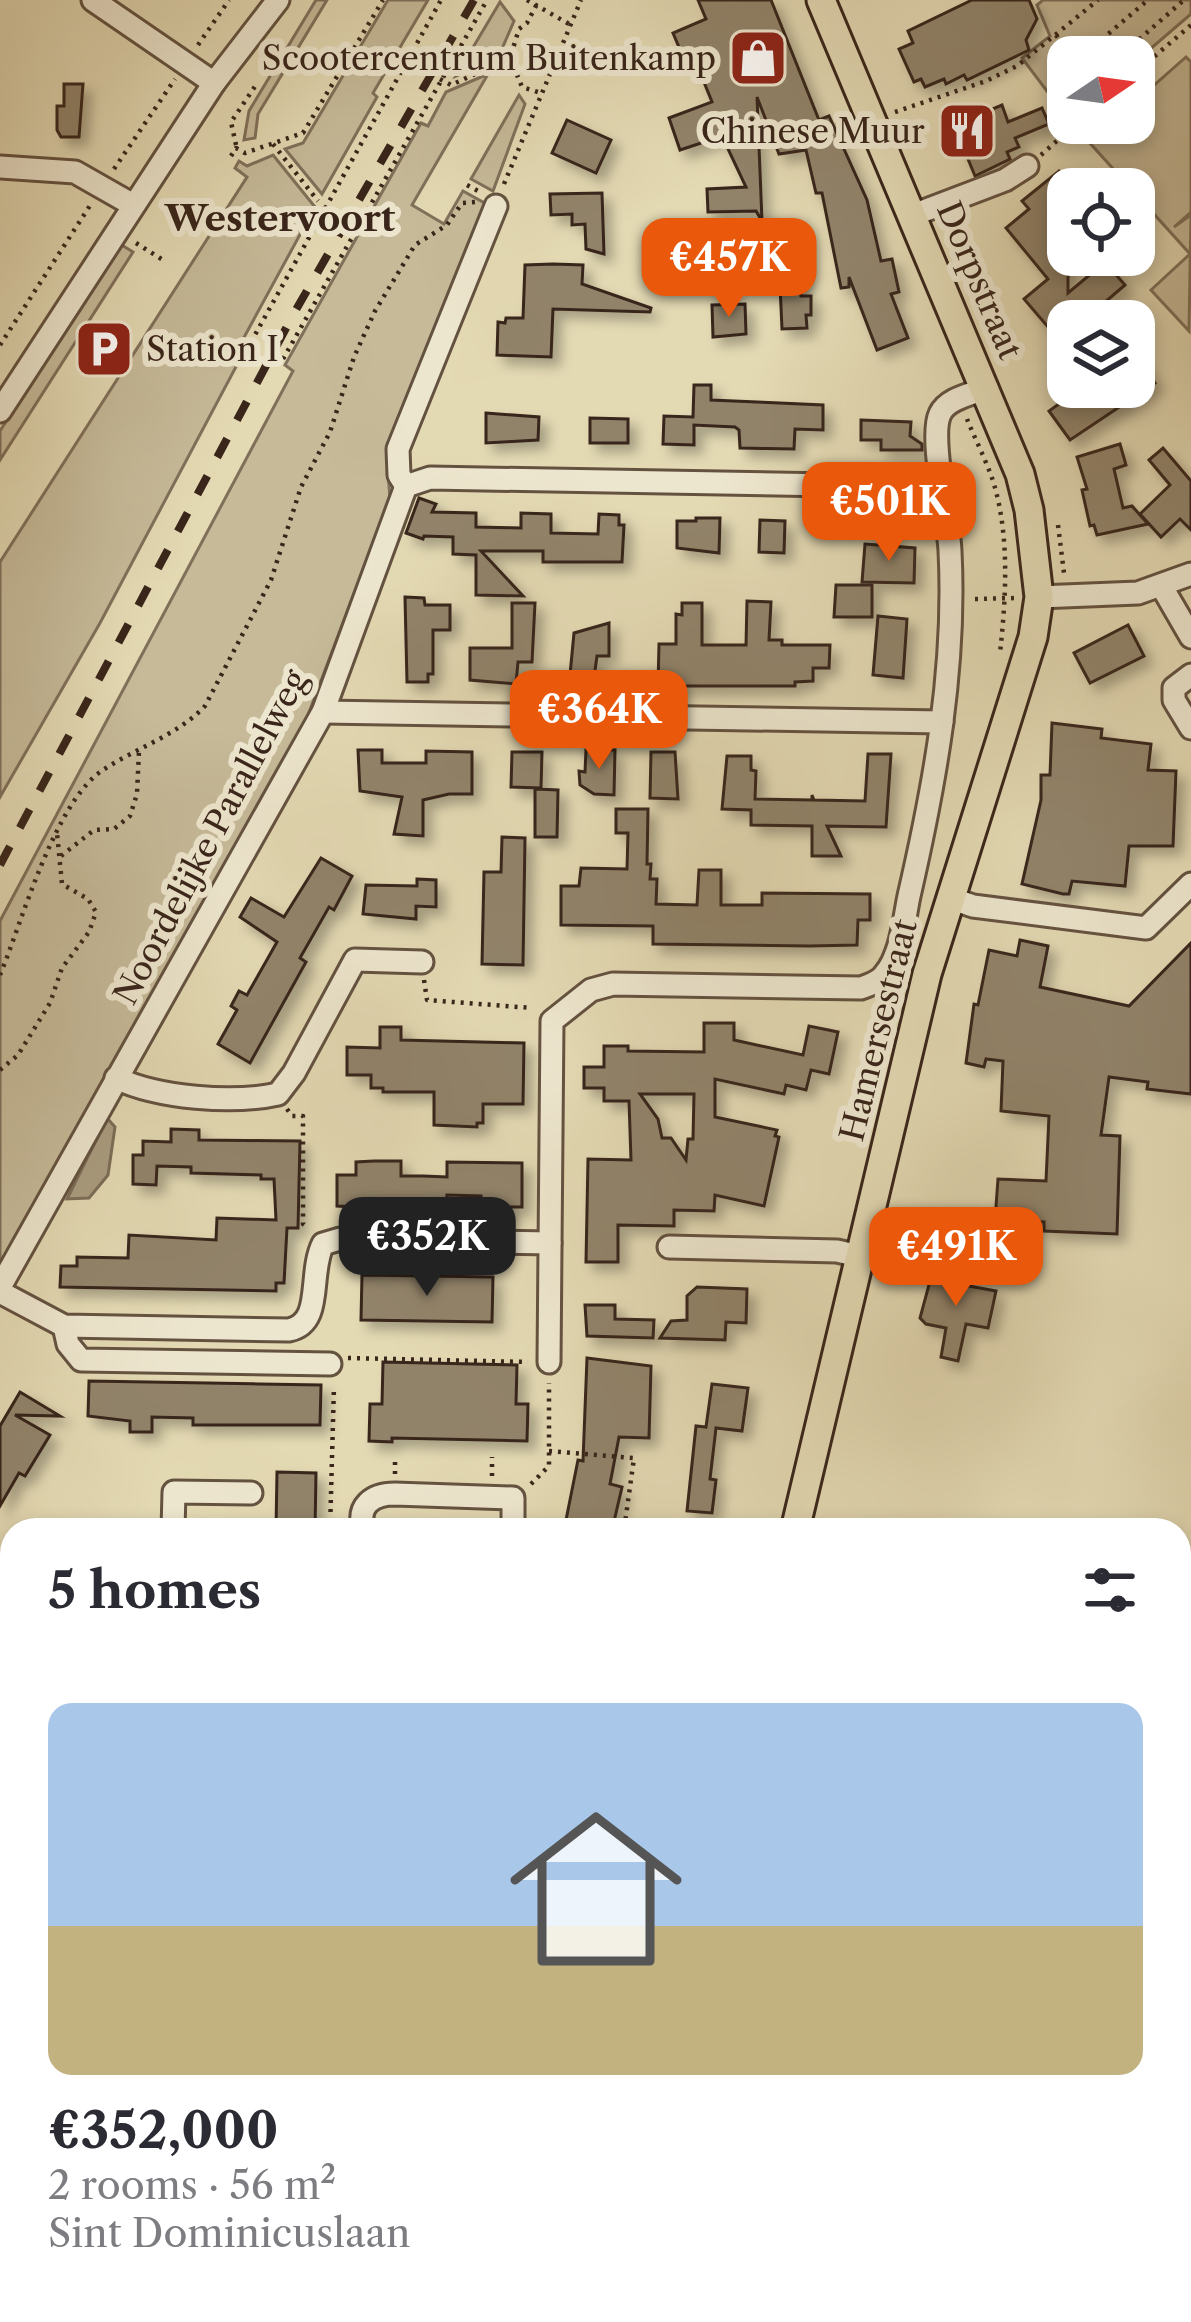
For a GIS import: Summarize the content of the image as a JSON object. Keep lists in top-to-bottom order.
{
  "streets": {
    "main road": ["Dorpstraat", "Hamersestraat"],
    "street": ["Noordelijke Parallelweg"]
  },
  "crossings": [
    ["Dorpstraat", "Hamersestraat"]
  ],
  "districts": ["Westervoort"],
  "places": {
    "shop": ["Scootercentrum Buitenkamp"],
    "restaurant": ["Chinese Muur"],
    "parking": ["Station I"]
  },
  "north": "right",
  "page": {
    "price": [
      "€457K",
      "€501K",
      "€364K",
      "€352K",
      "€491K"
    ],
    "heading": "5 homes",
    "list": [
      {
        "name": "€352,000",
        "note": "2 rooms · 56 m² · Sint Dominicuslaan"
      }
    ]
  }
}
